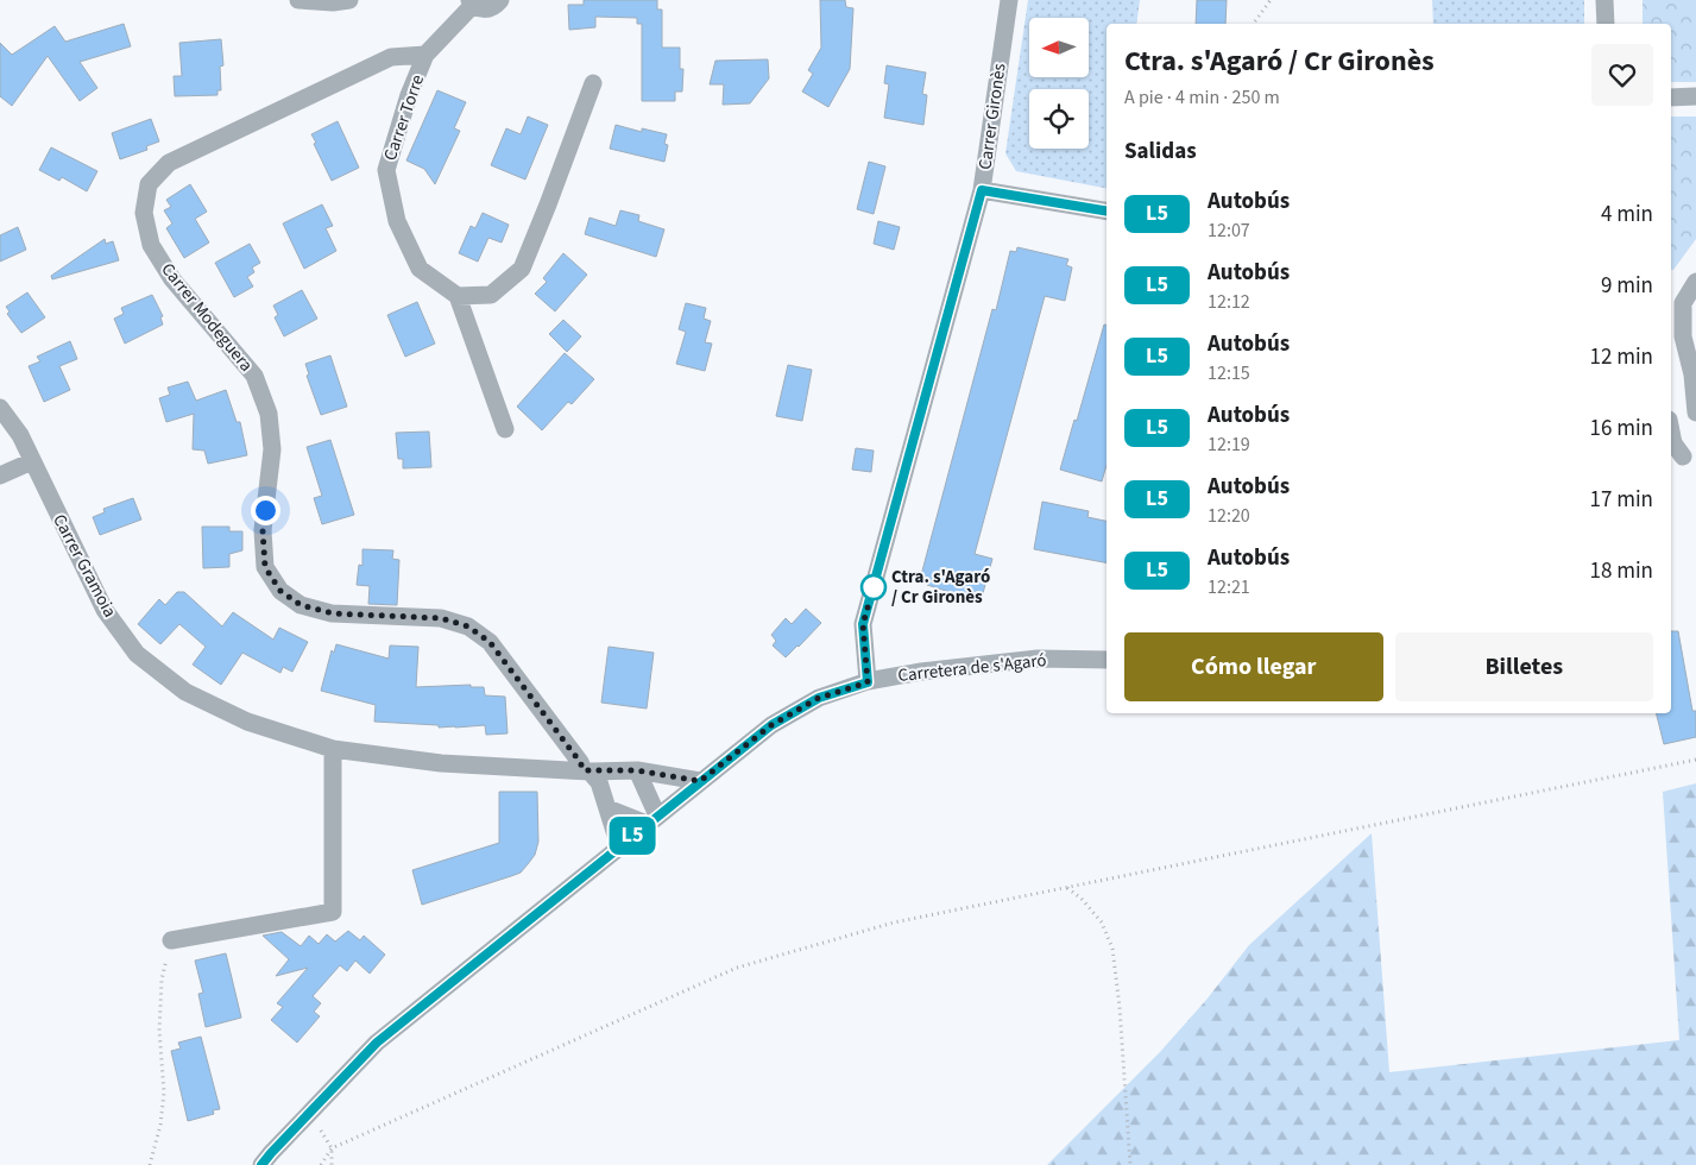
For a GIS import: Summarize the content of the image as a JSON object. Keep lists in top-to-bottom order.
{
  "streets": {
    "street": [
      "Carrer Gironès",
      "Carrer Torre",
      "Carrer Modeguera",
      "Carrer Gramoia",
      "Carretera de s'Agaró"
    ]
  },
  "crossings": [
    ["Carrer Gironès", "Carretera de s'Agaró"],
    ["Carrer Torre", "Carrer Modeguera"],
    ["Carrer Modeguera", "Carrer Gramoia"],
    ["Carrer Modeguera", "Carretera de s'Agaró"],
    ["Carrer Gramoia", "Carretera de s'Agaró"]
  ],
  "places": ["Ctra. s'Agaró / Cr Gironès"],
  "lines": ["bus line L5"],
  "north": "left",
  "page": {
    "on_map": "L5",
    "heading": [
      ["Ctra. s'Agaró / Cr Gironès", "A pie · 4 min · 250 m"],
      "Salidas"
    ],
    "list": [
      {
        "mark": "L5",
        "name": "Autobús",
        "note": "12:07",
        "value": "4 min"
      },
      {
        "mark": "L5",
        "name": "Autobús",
        "note": "12:12",
        "value": "9 min"
      },
      {
        "mark": "L5",
        "name": "Autobús",
        "note": "12:15",
        "value": "12 min"
      },
      {
        "mark": "L5",
        "name": "Autobús",
        "note": "12:19",
        "value": "16 min"
      },
      {
        "mark": "L5",
        "name": "Autobús",
        "note": "12:20",
        "value": "17 min"
      },
      {
        "mark": "L5",
        "name": "Autobús",
        "note": "12:21",
        "value": "18 min"
      }
    ],
    "buttons": ["Cómo llegar", "Billetes"]
  }
}
